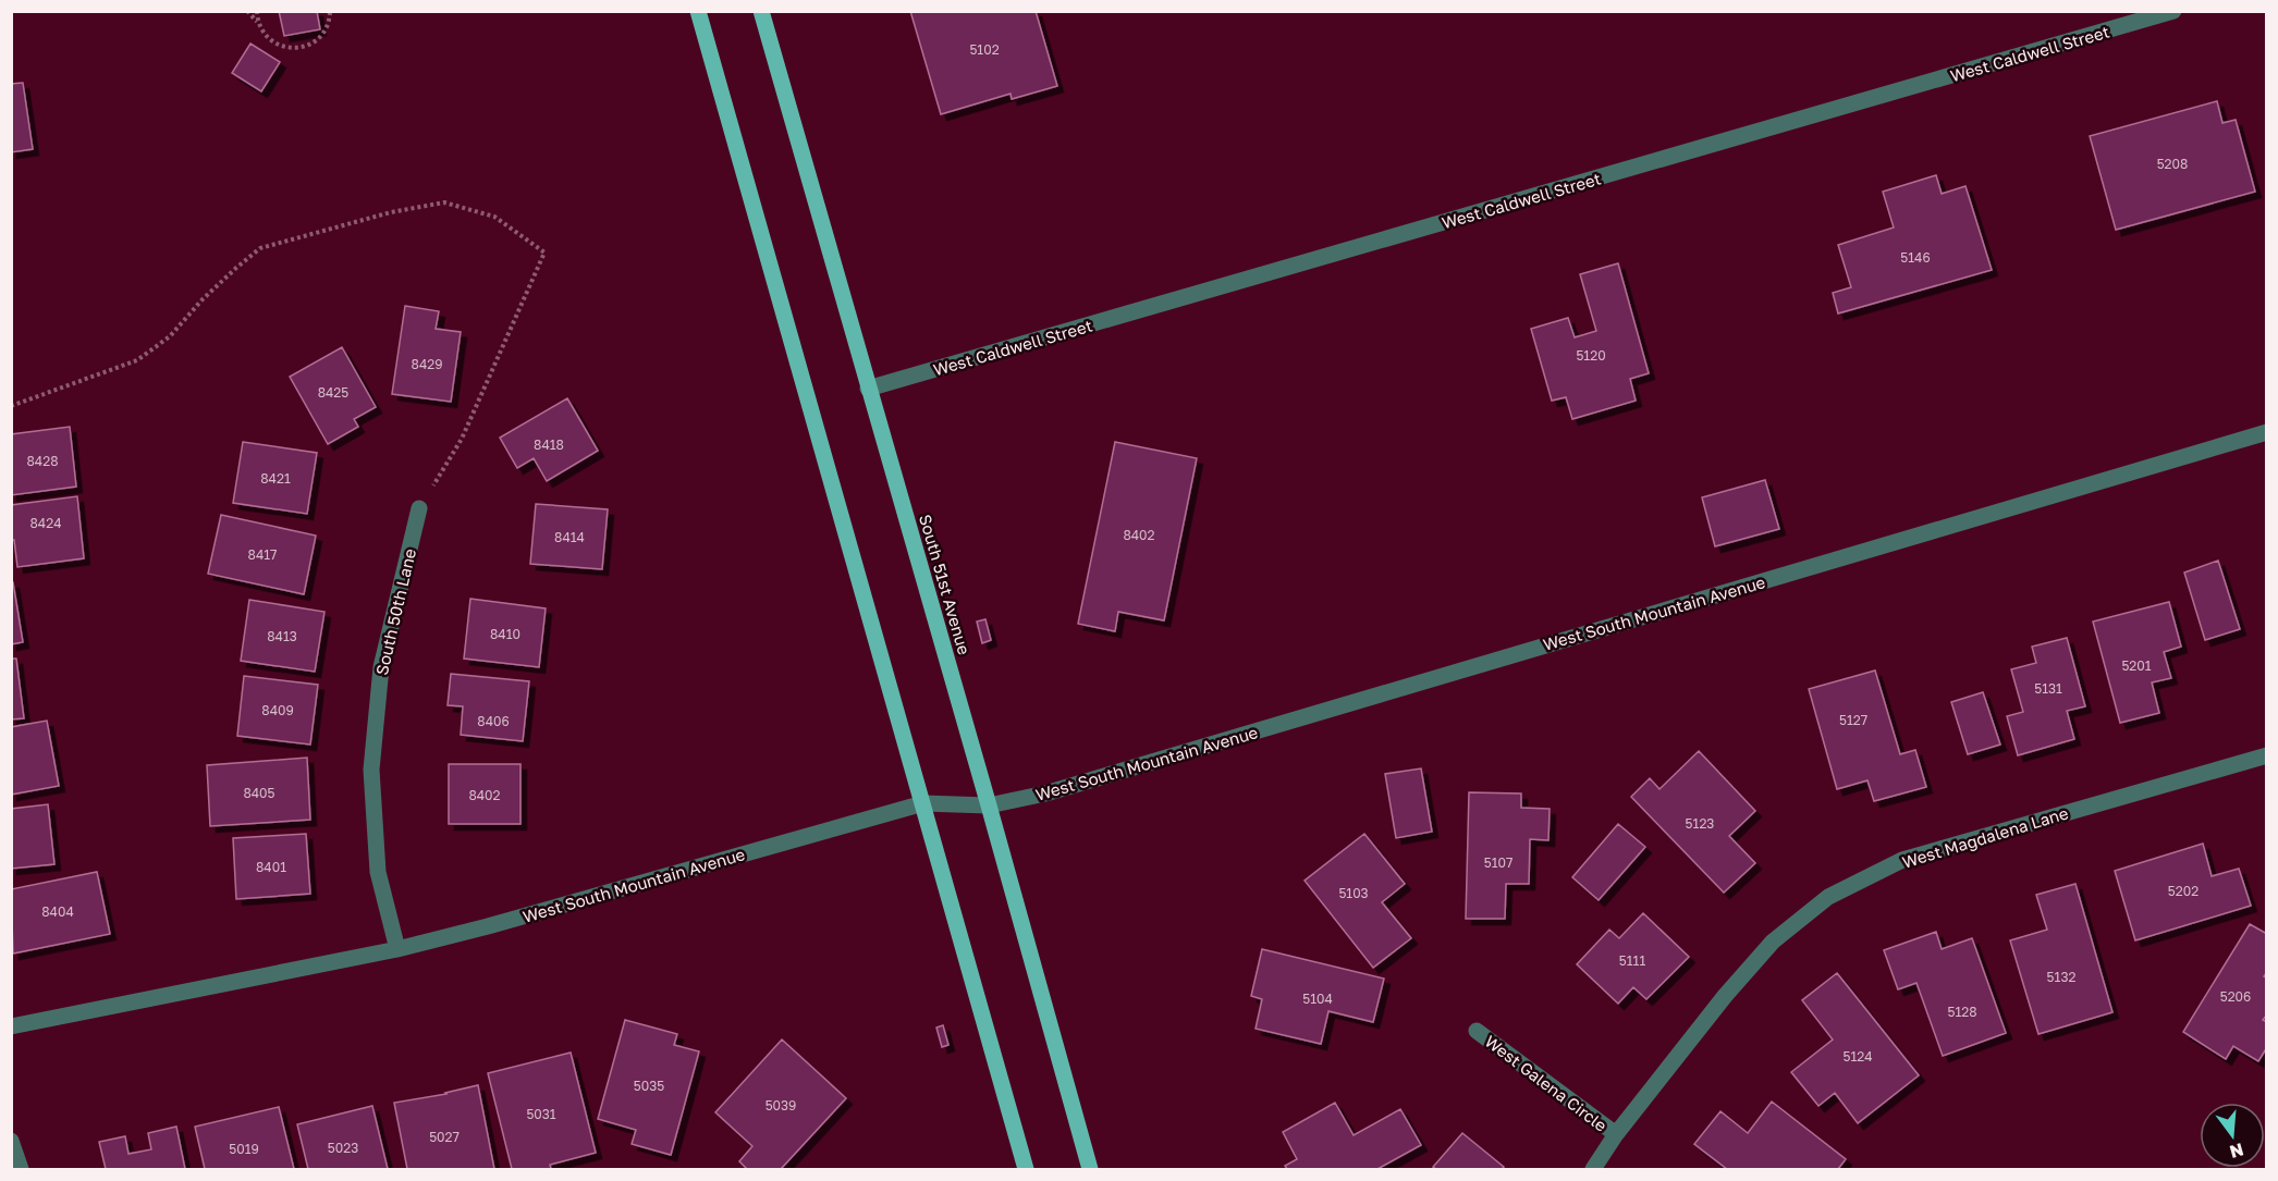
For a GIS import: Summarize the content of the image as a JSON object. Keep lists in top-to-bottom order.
{
  "streets": {
    "main road": ["South 51st Avenue"],
    "street": [
      "West Caldwell Street",
      "South 50th Lane",
      "West South Mountain Avenue",
      "West Magdalena Lane",
      "West Galena Circle"
    ]
  },
  "crossings": [
    ["West Caldwell Street", "South 51st Avenue"],
    ["South 51st Avenue", "West South Mountain Avenue"],
    ["South 50th Lane", "West South Mountain Avenue"],
    ["West Magdalena Lane", "West Galena Circle"]
  ],
  "house_numbers": [
    "5102",
    "5208",
    "5146",
    "5120",
    "8429",
    "8425",
    "8418",
    "8428",
    "8421",
    "8424",
    "8402",
    "8414",
    "8417",
    "8410",
    "8413",
    "5201",
    "5131",
    "8409",
    "5127",
    "8406",
    "8405",
    "8402",
    "5123",
    "5107",
    "8401",
    "5202",
    "5103",
    "8404",
    "5111",
    "5132",
    "5206",
    "5104",
    "5128",
    "5124",
    "5035",
    "5039",
    "5031",
    "5027",
    "5023",
    "5019"
  ],
  "north": "bottom"
}
